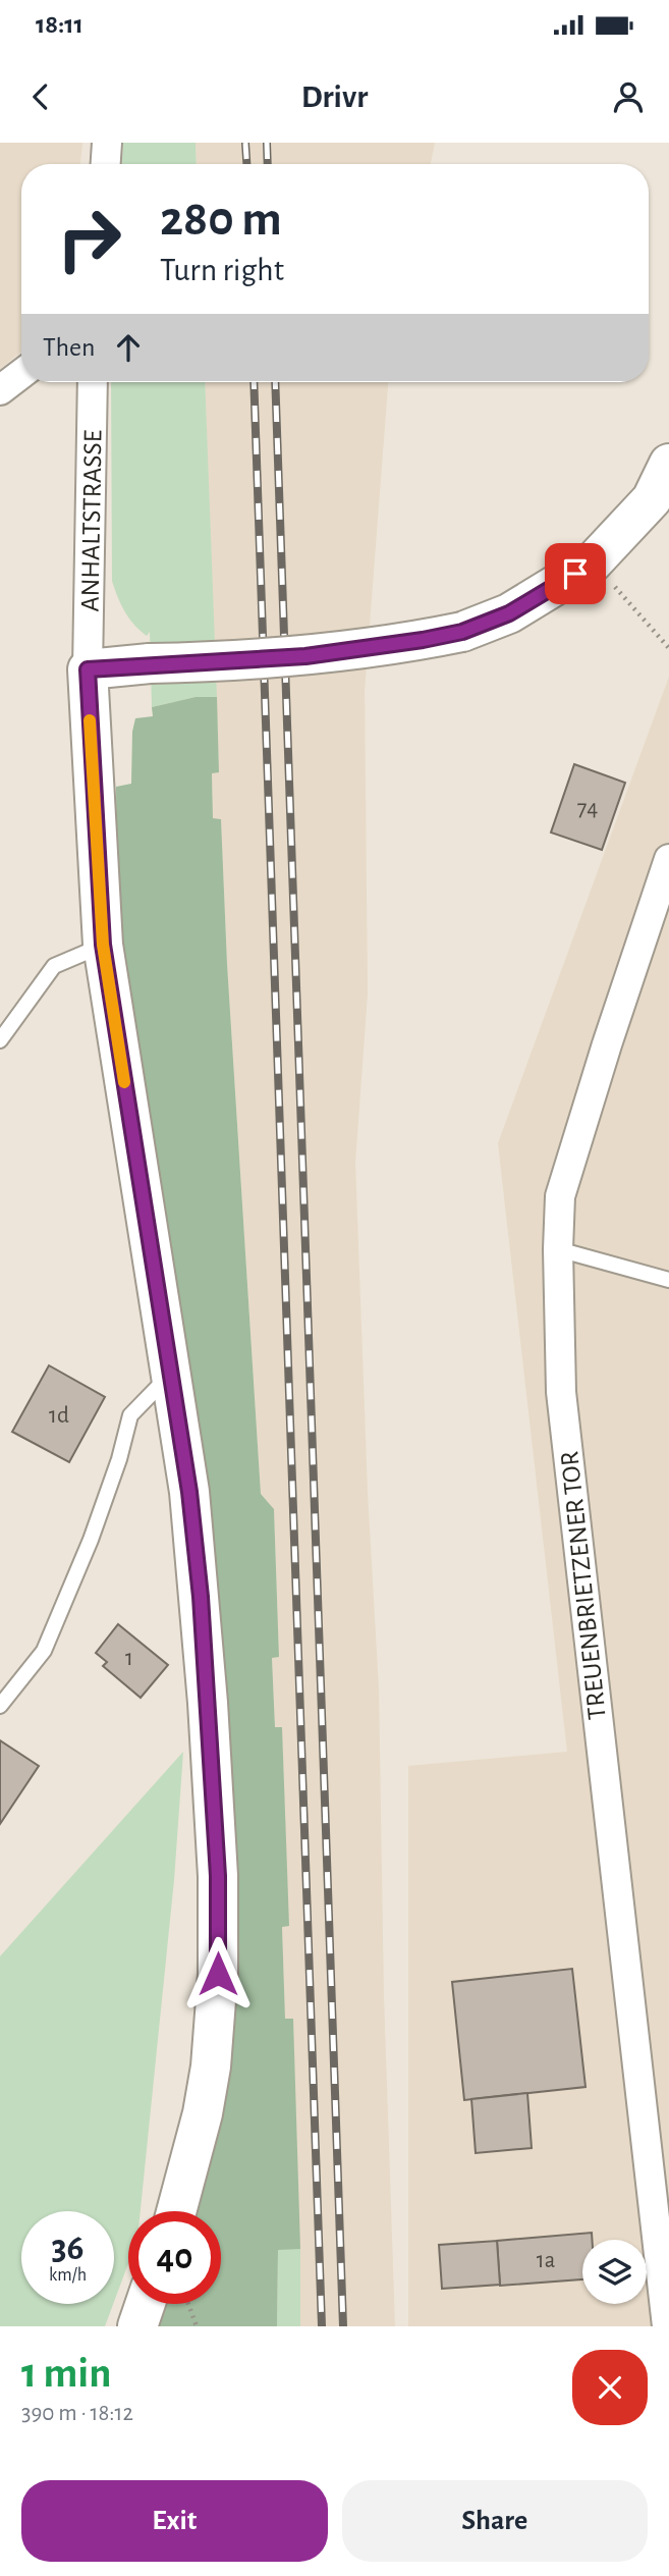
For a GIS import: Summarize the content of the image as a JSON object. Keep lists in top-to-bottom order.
{
  "streets": {
    "street": ["ANHALTSTRASSE", "TREUENBRIETZENER TOR"]
  },
  "house_numbers": [
    "74",
    "1d",
    "1",
    "1a"
  ],
  "page": {
    "status": "18:11",
    "header": "Drivr",
    "turn": ["280 m", "Turn right"],
    "then": "Then",
    "speed": "36 km/h",
    "limit": "40",
    "heading": ["1 min", "390 m · 18:12"],
    "buttons": ["Exit", "Share"]
  }
}
